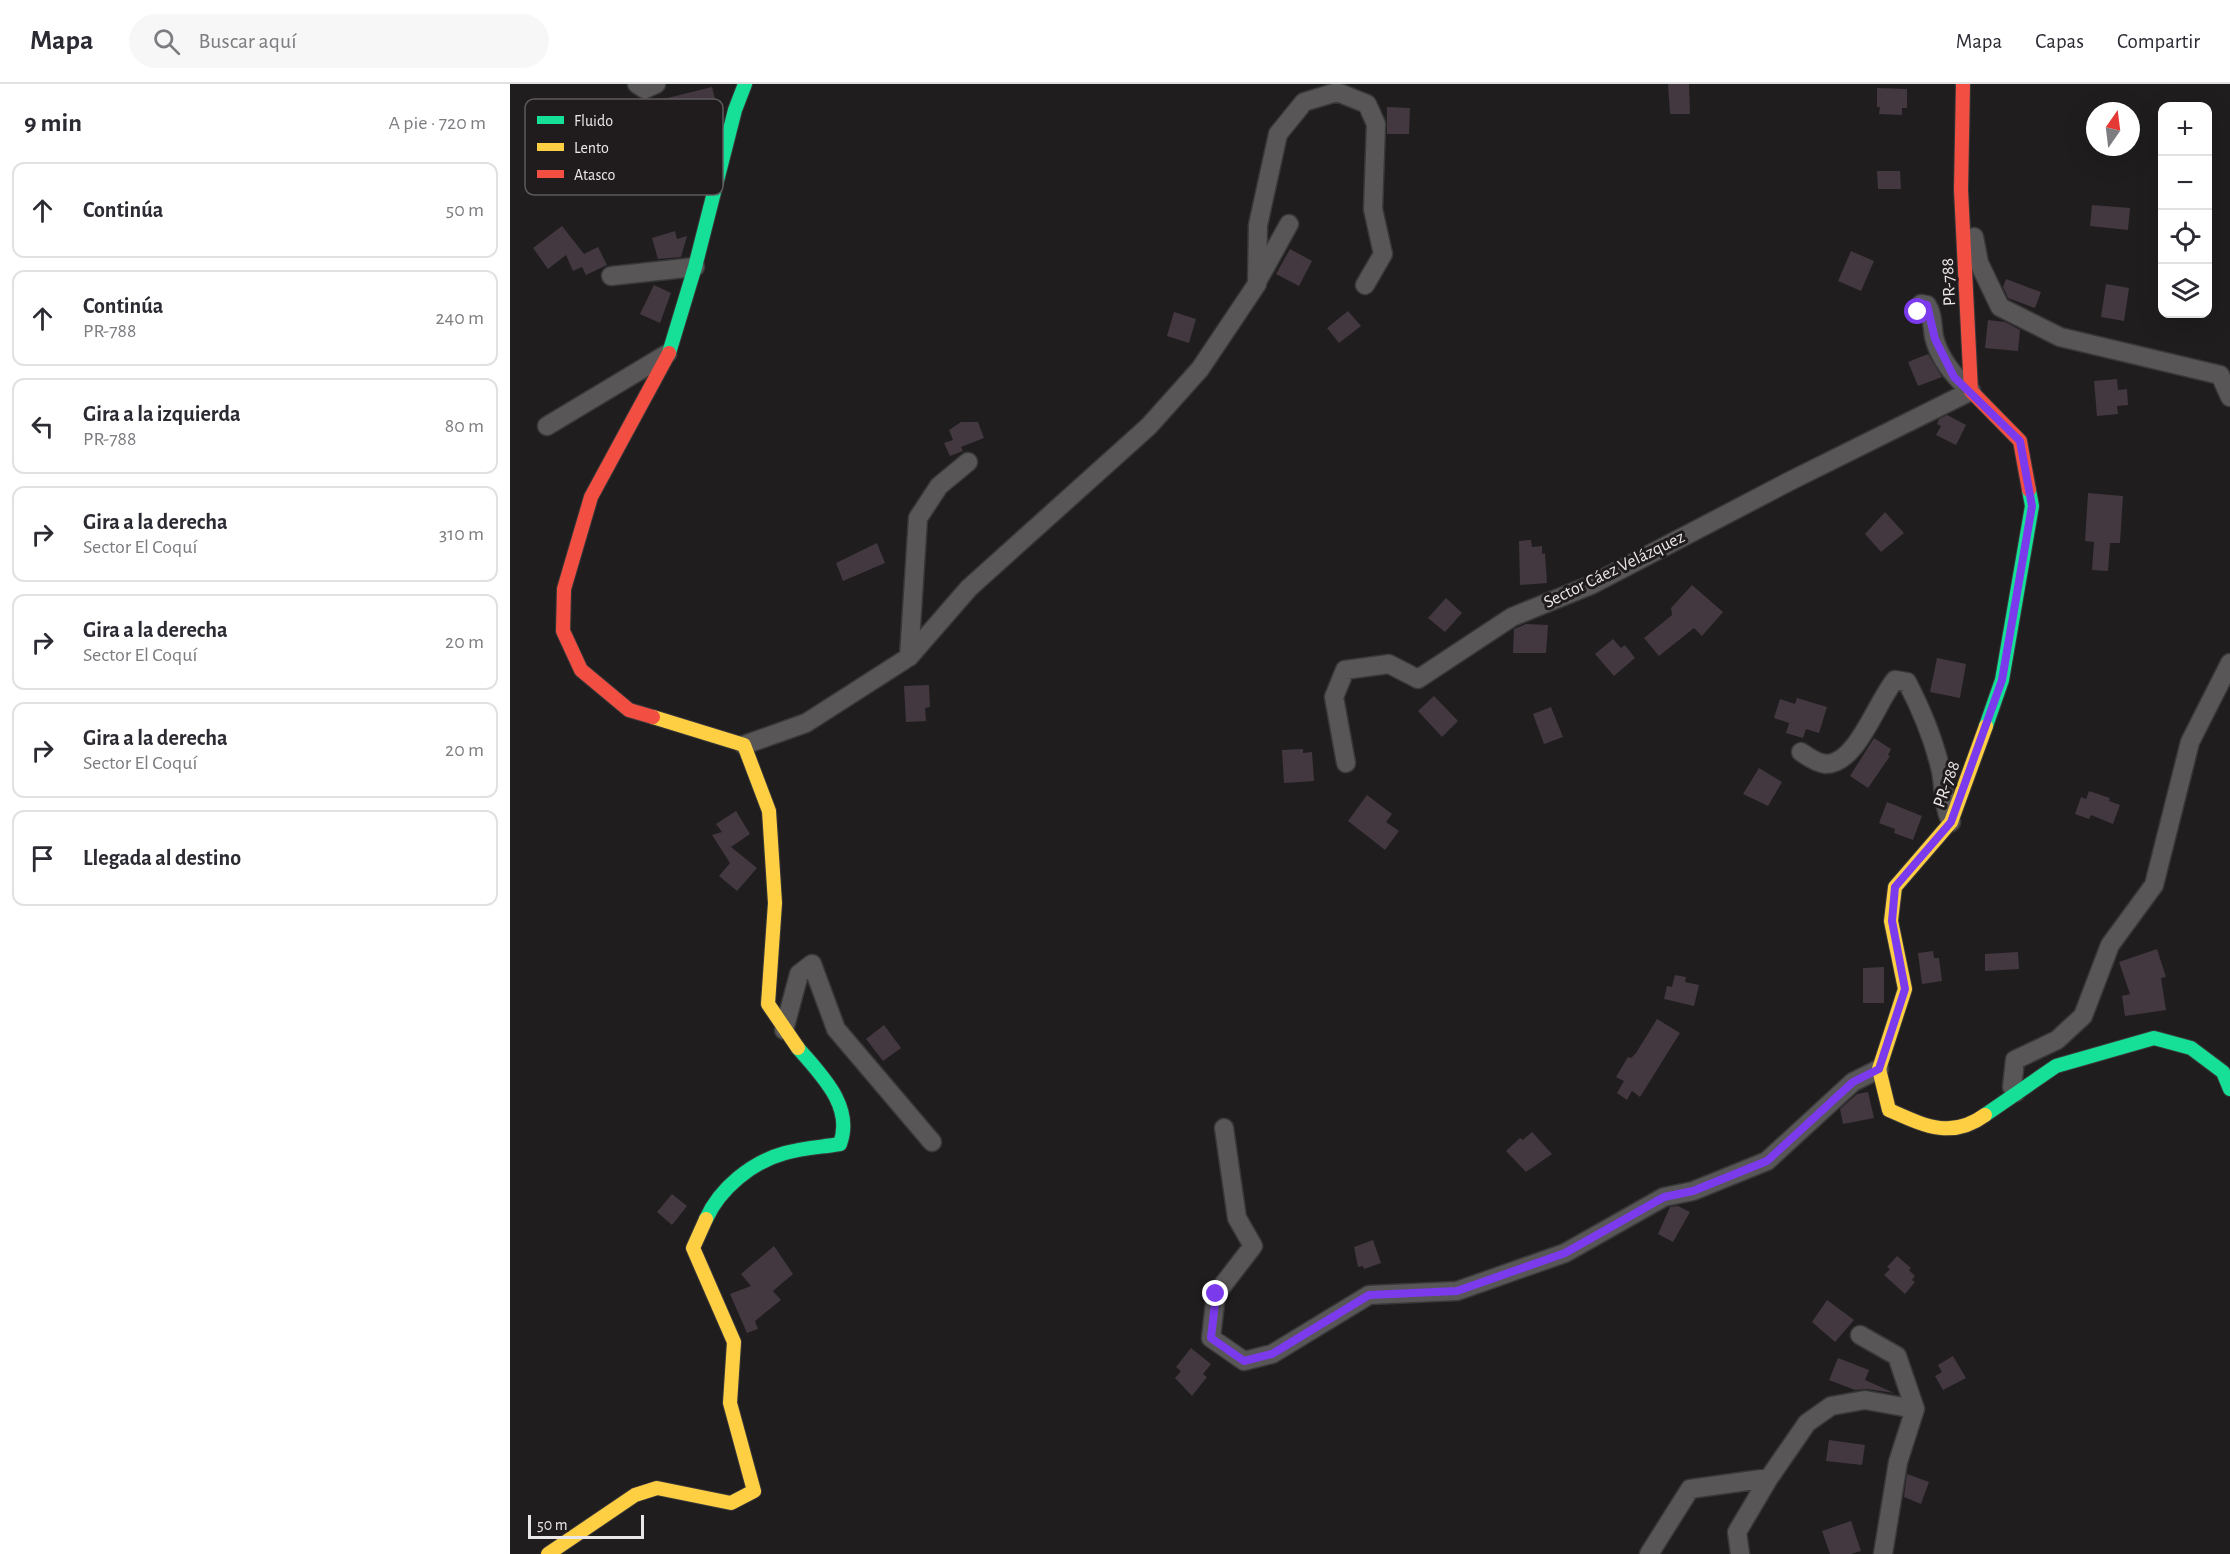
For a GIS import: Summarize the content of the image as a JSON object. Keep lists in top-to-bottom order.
{
  "streets": {
    "street": ["PR-788", "Sector Cáez Velázquez"]
  },
  "crossings": [
    ["PR-788", "Sector Cáez Velázquez"]
  ],
  "legend": ["Fluido", "Lento", "Atasco"],
  "scale_bar": "50 m",
  "north": "top",
  "page": {
    "header": "Mapa",
    "search": "Buscar aquí",
    "nav": ["Mapa", "Capas", "Compartir"],
    "heading": ["9 min", "A pie · 720 m"],
    "map_buttons": ["+", "−"],
    "list": [
      ["Continúa", "50 m"],
      ["Continúa", "PR-788", "240 m"],
      ["Gira a la izquierda", "PR-788", "80 m"],
      ["Gira a la derecha", "Sector El Coquí", "310 m"],
      ["Gira a la derecha", "Sector El Coquí", "20 m"],
      ["Gira a la derecha", "Sector El Coquí", "20 m"],
      "Llegada al destino"
    ],
    "scale": "50 m"
  }
}
